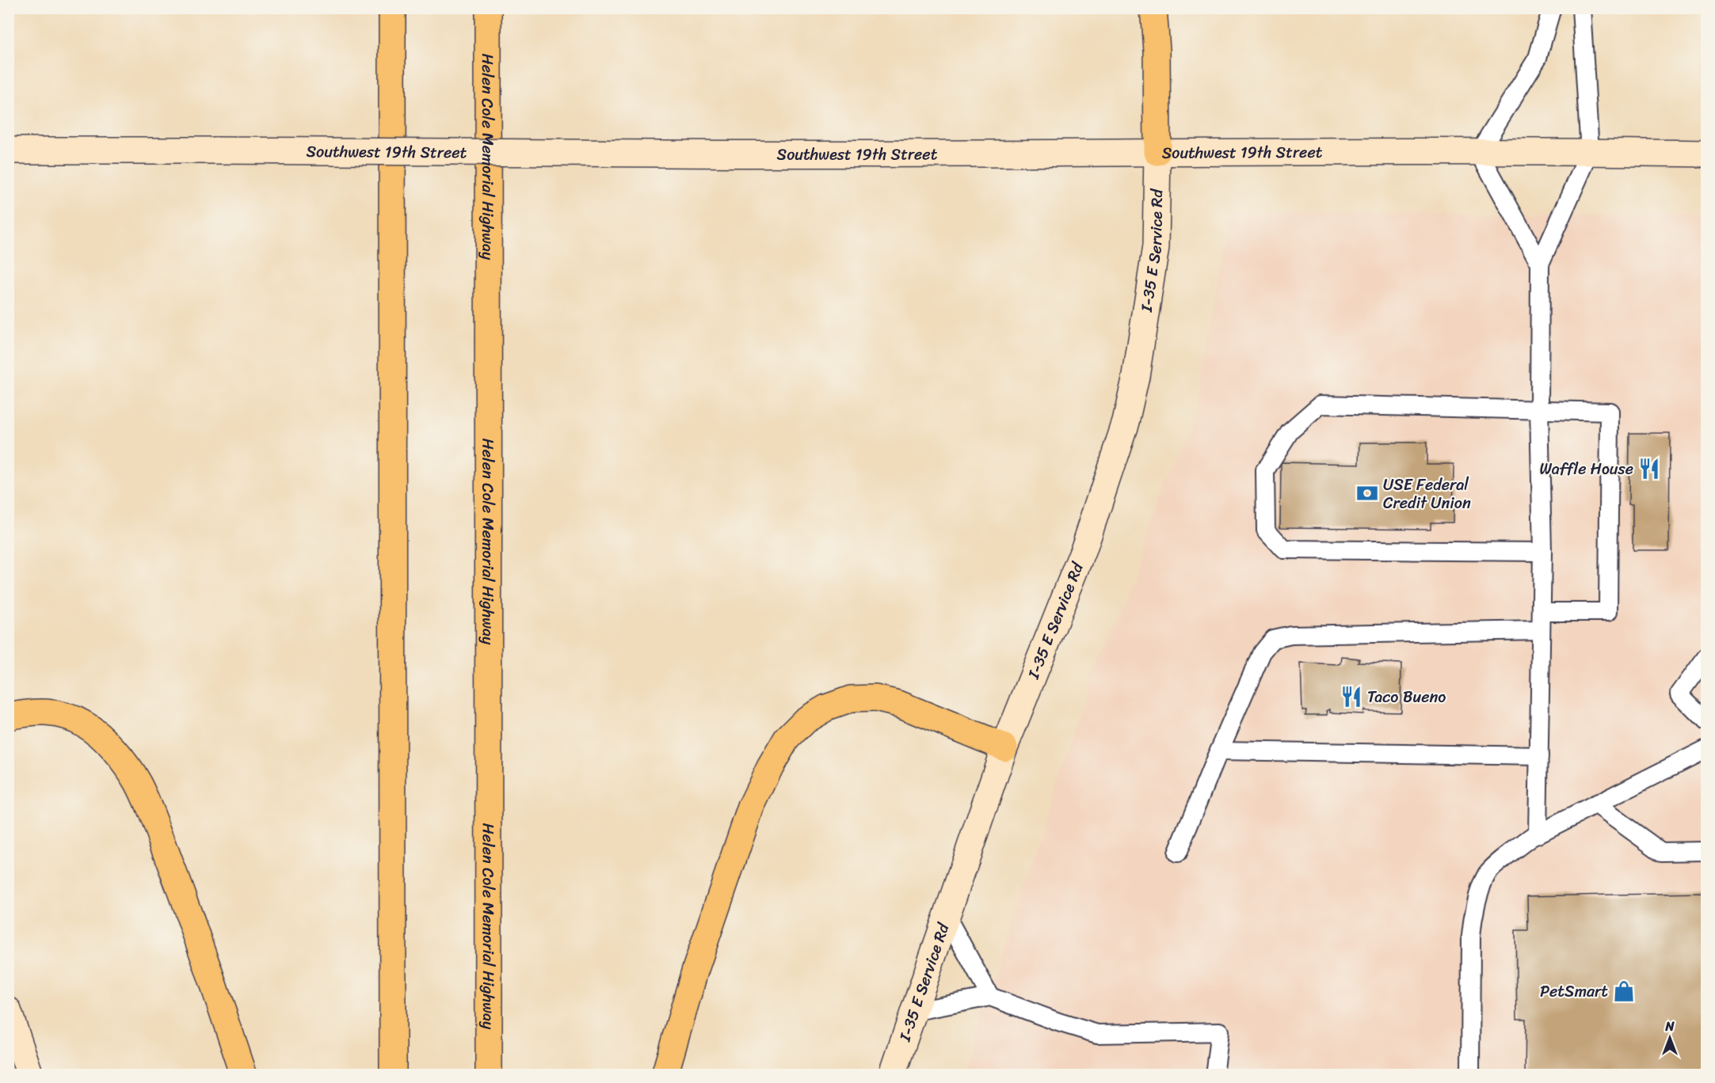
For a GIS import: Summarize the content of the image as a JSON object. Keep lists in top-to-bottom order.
{
  "streets": {
    "highway": ["Helen Cole Memorial Highway"],
    "main road": ["Southwest 19th Street", "I-35 E Service Rd"]
  },
  "crossings": [
    ["Southwest 19th Street", "I-35 E Service Rd"]
  ],
  "places": {
    "restaurant": ["Waffle House", "Taco Bueno"],
    "bank": ["USE Federal Credit Union"],
    "shop": ["PetSmart"]
  },
  "north": "top"
}
